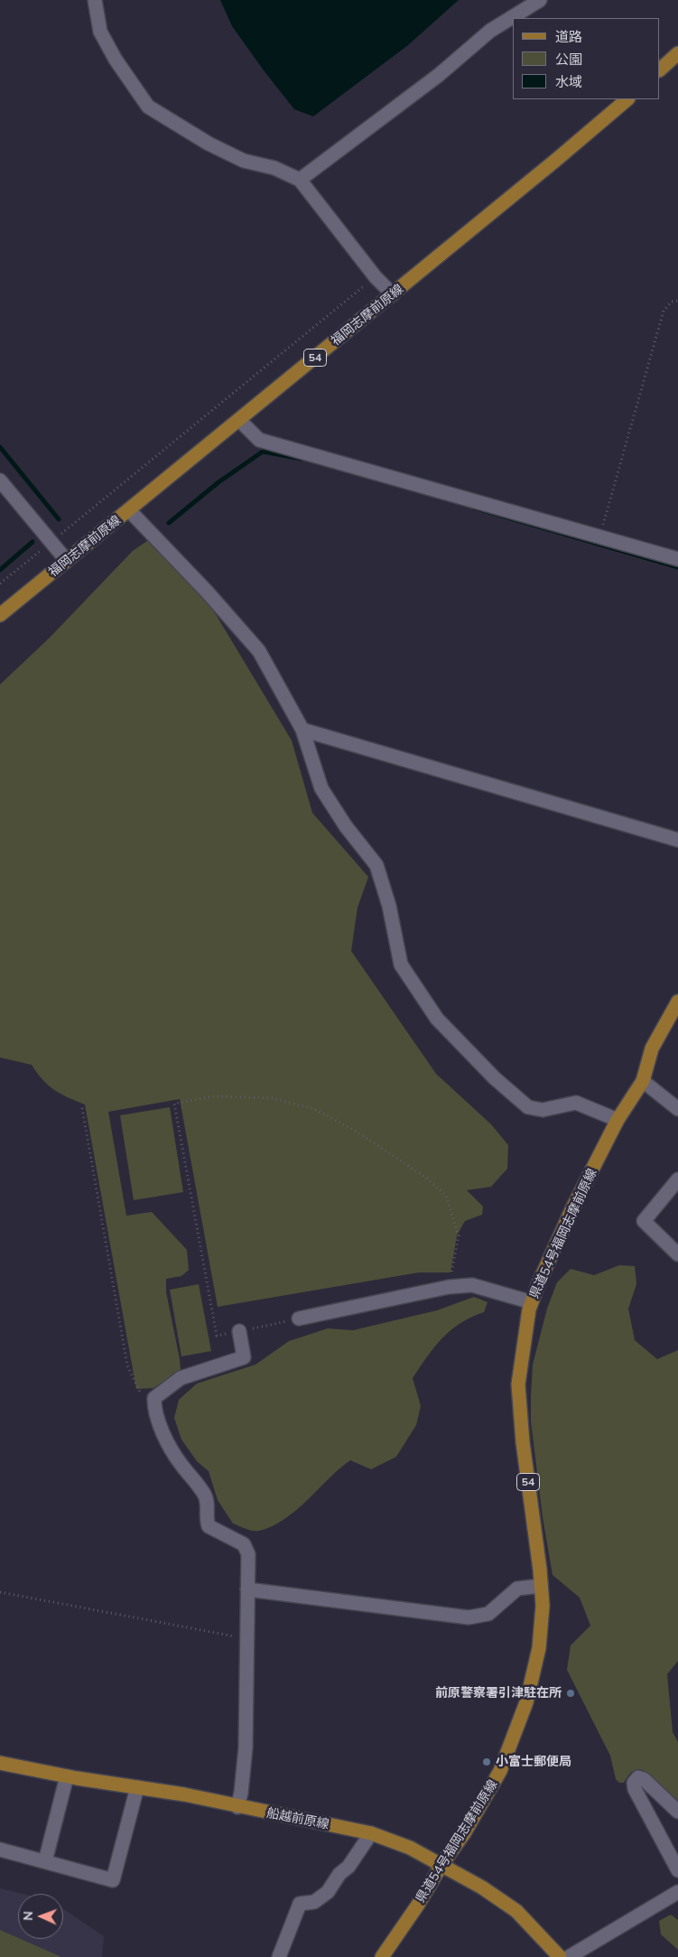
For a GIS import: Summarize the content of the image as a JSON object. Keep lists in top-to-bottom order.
{
  "streets": {
    "main road": [
      "福岡志摩前原線",
      "54",
      "県道54号福岡志摩前原線",
      "船越前原線"
    ]
  },
  "crossings": [
    ["県道54号福岡志摩前原線", "船越前原線"]
  ],
  "places": ["前原警察署引津駐在所", "小富士郵便局"],
  "legend": ["道路", "公園", "水域"],
  "north": "left"
}
